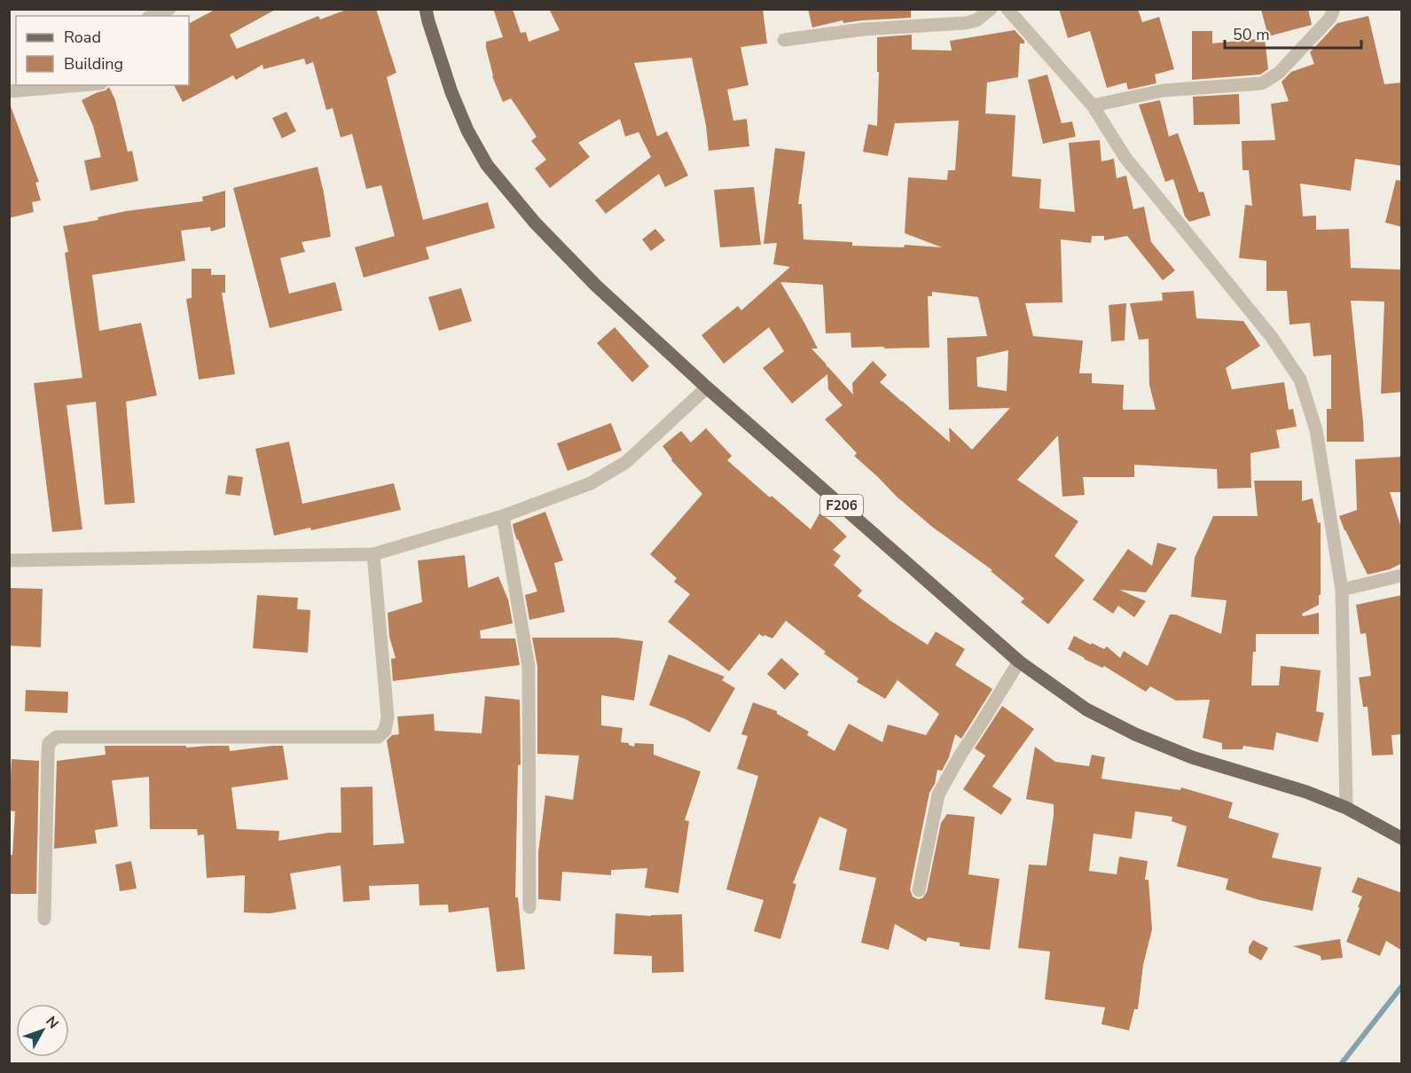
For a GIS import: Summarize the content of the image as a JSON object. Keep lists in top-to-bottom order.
{
  "streets": {
    "main road": ["F206"]
  },
  "legend": ["Road", "Building"],
  "scale_bar": "50 m",
  "north": "top right"
}
